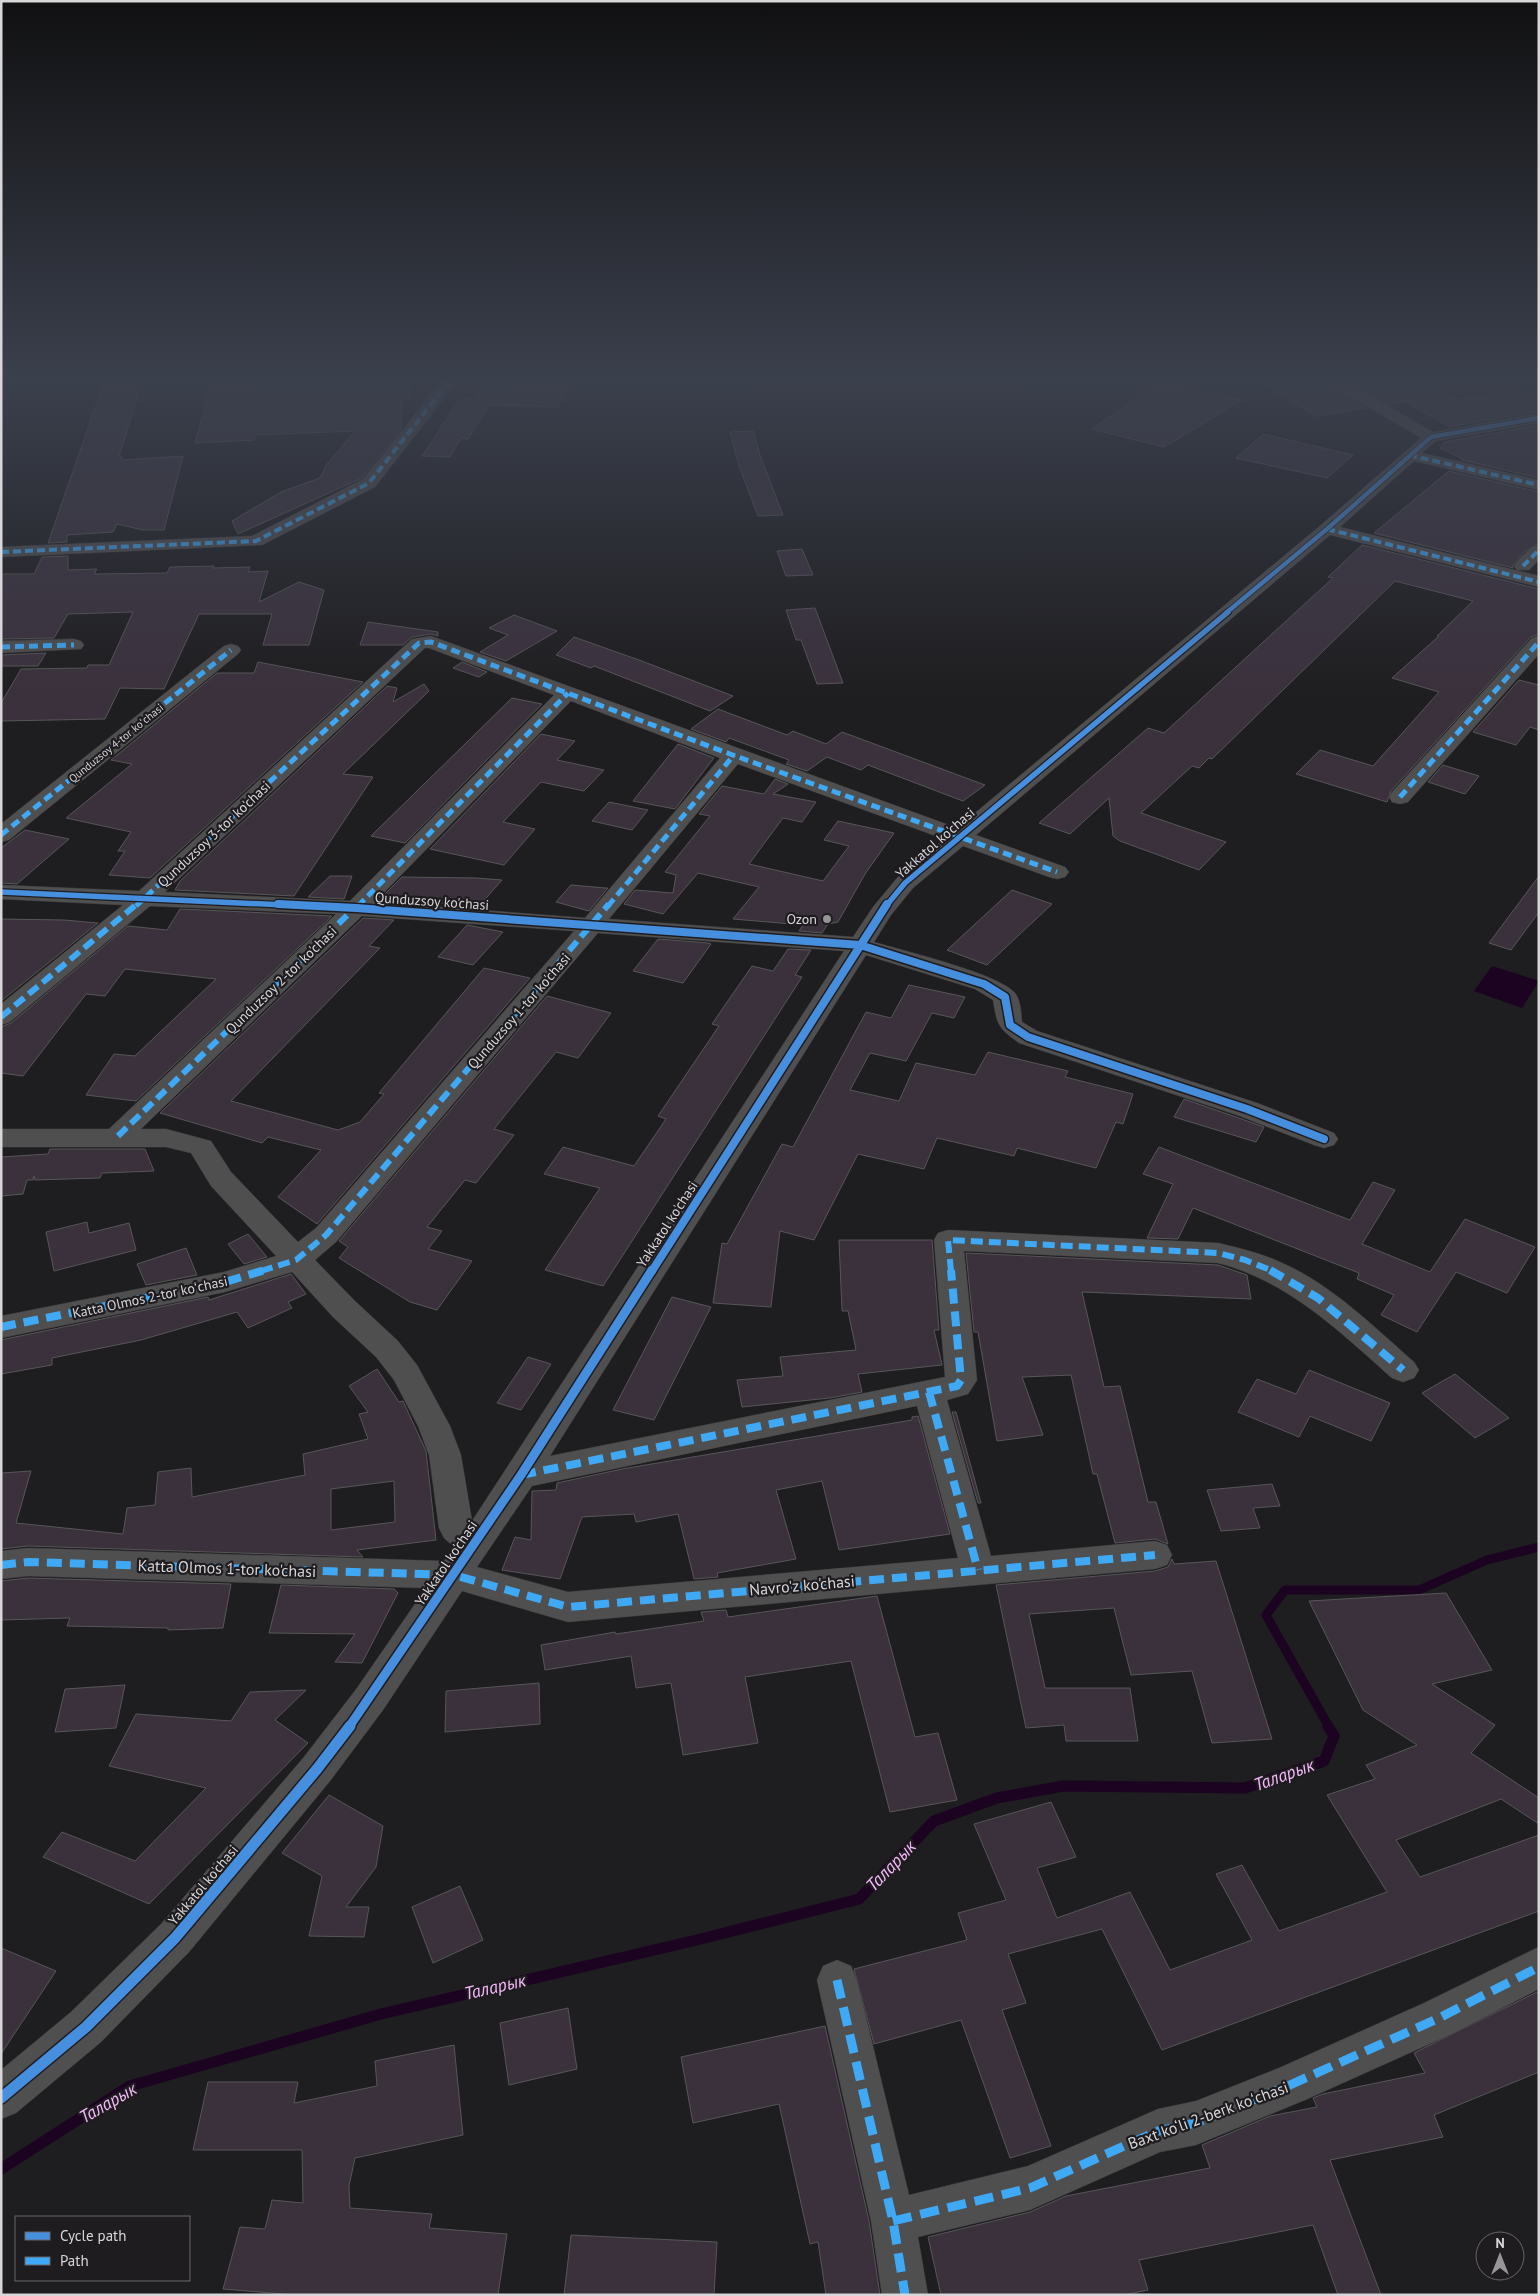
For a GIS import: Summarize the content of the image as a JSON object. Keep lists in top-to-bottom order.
{
  "streets": {
    "street": [
      "Qunduzsoy 4-tor koʻchasi",
      "Qunduzsoy 3-tor ko'chasi",
      "Yakkatol ko'chasi",
      "Qunduzsoy ko'chasi",
      "Qunduzsoy 2-tor ko'chasi",
      "Qunduzsoy 1-tor ko'chasi",
      "Katta Olmos 2-tor koʻchasi",
      "Katta Olmos 1-tor ko'chasi",
      "Navro'z ko'chasi",
      "Baxt ko‘li 2-berk koʻchasi"
    ]
  },
  "crossings": [
    ["Qunduzsoy 3-tor ko'chasi", "Qunduzsoy ko'chasi"],
    ["Qunduzsoy 3-tor ko'chasi", "Qunduzsoy 2-tor ko'chasi"],
    ["Yakkatol ko'chasi", "Qunduzsoy ko'chasi"],
    ["Yakkatol ko'chasi", "Katta Olmos 1-tor ko'chasi"],
    ["Yakkatol ko'chasi", "Navro'z ko'chasi"],
    ["Qunduzsoy ko'chasi", "Qunduzsoy 2-tor ko'chasi"],
    ["Qunduzsoy ko'chasi", "Qunduzsoy 1-tor ko'chasi"],
    ["Qunduzsoy 1-tor ko'chasi", "Katta Olmos 2-tor koʻchasi"],
    ["Katta Olmos 1-tor ko'chasi", "Navro'z ko'chasi"]
  ],
  "water": ["Таларык"],
  "places": ["Ozon"],
  "legend": ["Cycle path", "Path"],
  "north": "top"
}
